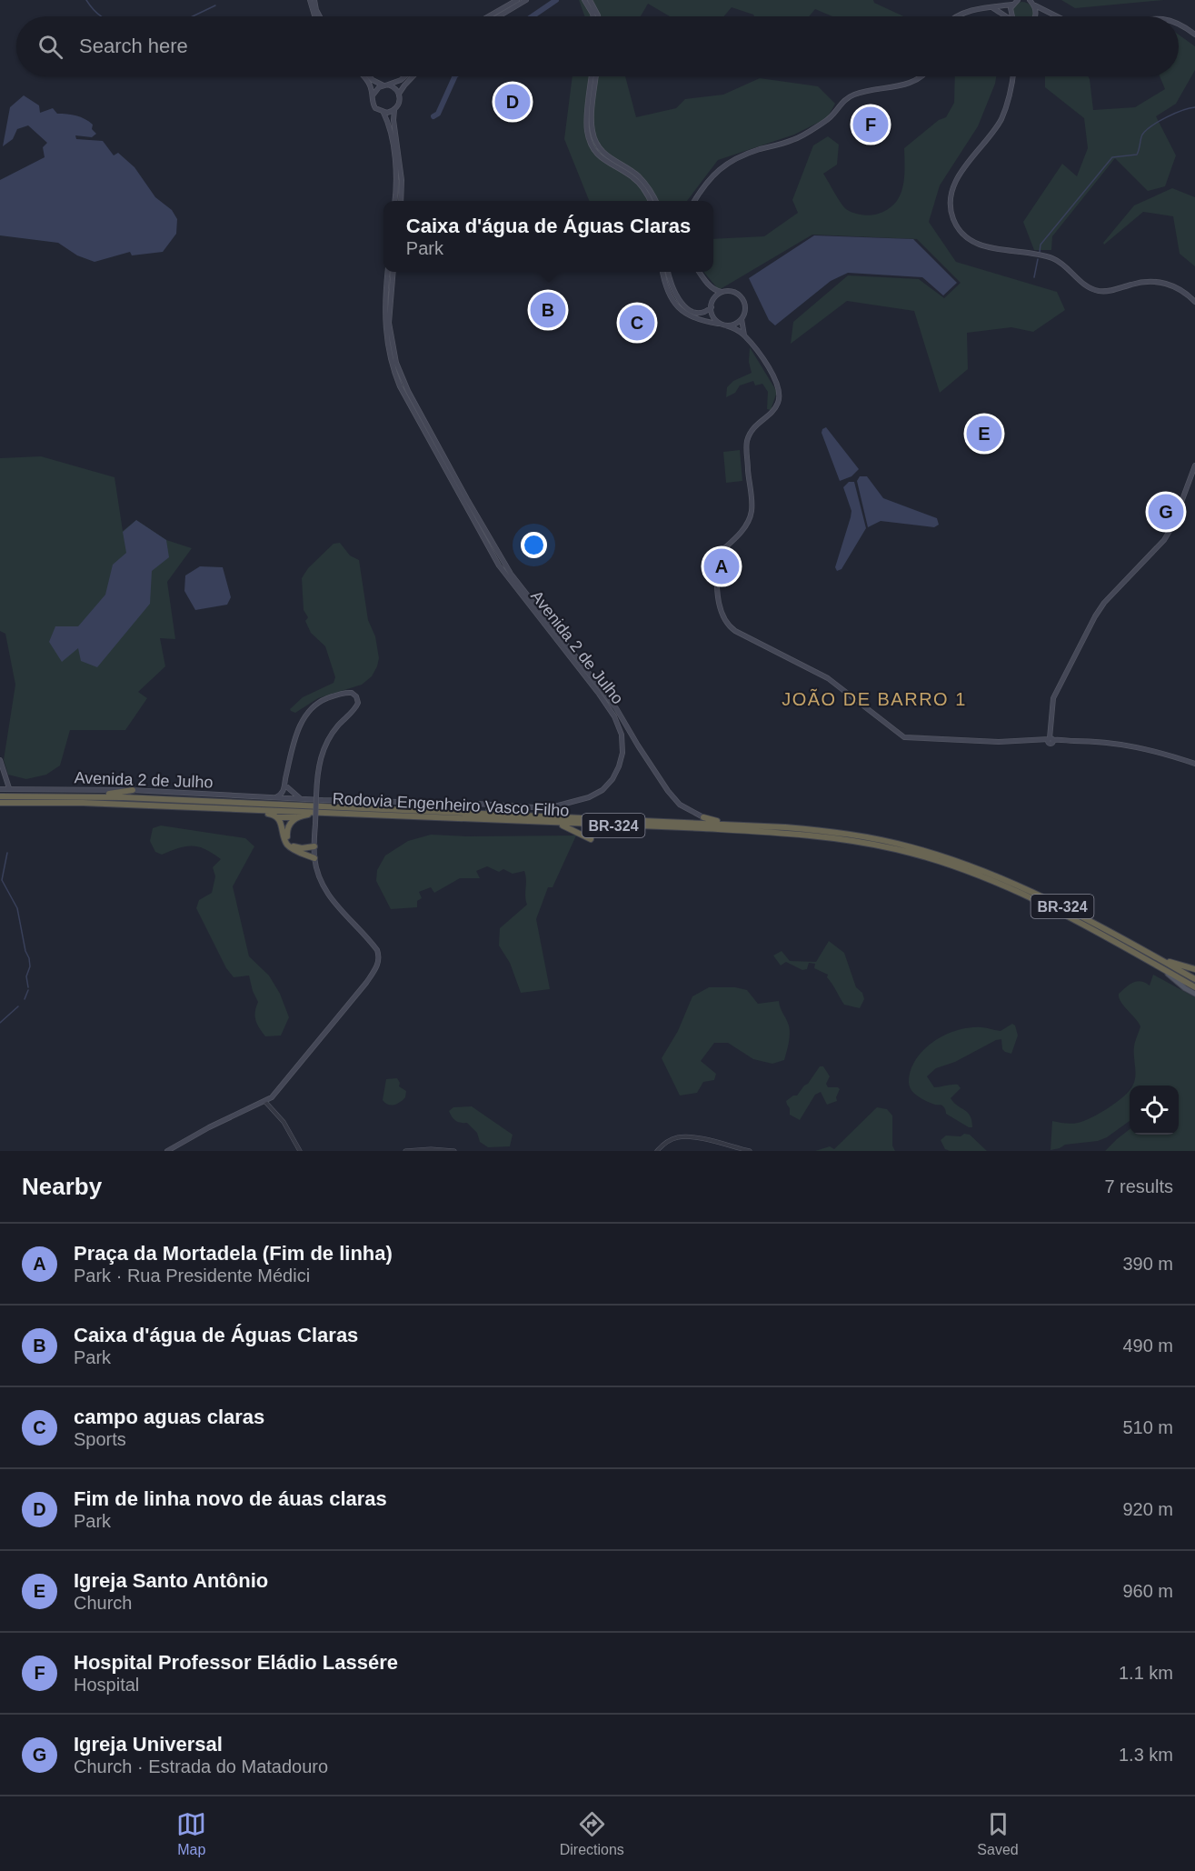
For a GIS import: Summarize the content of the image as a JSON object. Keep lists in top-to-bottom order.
{
  "streets": {
    "highway": ["Rodovia Engenheiro Vasco Filho", "BR-324"],
    "main road": ["Avenida 2 de Julho"]
  },
  "districts": ["JOÃO DE BARRO 1"],
  "page": {
    "search": "Search here",
    "pins": [
      "D",
      "F",
      "B",
      "C",
      "E",
      "G",
      "A"
    ],
    "popup": ["Caixa d'água de Águas Claras", "Park"],
    "heading": ["Nearby", "7 results"],
    "list": [
      {
        "mark": "A",
        "name": "Praça da Mortadela (Fim de linha)",
        "note": "Park · Rua Presidente Médici",
        "value": "390 m"
      },
      {
        "mark": "B",
        "name": "Caixa d'água de Águas Claras",
        "note": "Park",
        "value": "490 m"
      },
      {
        "mark": "C",
        "name": "campo aguas claras",
        "note": "Sports",
        "value": "510 m"
      },
      {
        "mark": "D",
        "name": "Fim de linha novo de áuas claras",
        "note": "Park",
        "value": "920 m"
      },
      {
        "mark": "E",
        "name": "Igreja Santo Antônio",
        "note": "Church",
        "value": "960 m"
      },
      {
        "mark": "F",
        "name": "Hospital Professor Eládio Lassére",
        "note": "Hospital",
        "value": "1.1 km"
      },
      {
        "mark": "G",
        "name": "Igreja Universal",
        "note": "Church · Estrada do Matadouro",
        "value": "1.3 km"
      }
    ],
    "nav": ["Map", "Directions", "Saved"]
  }
}
